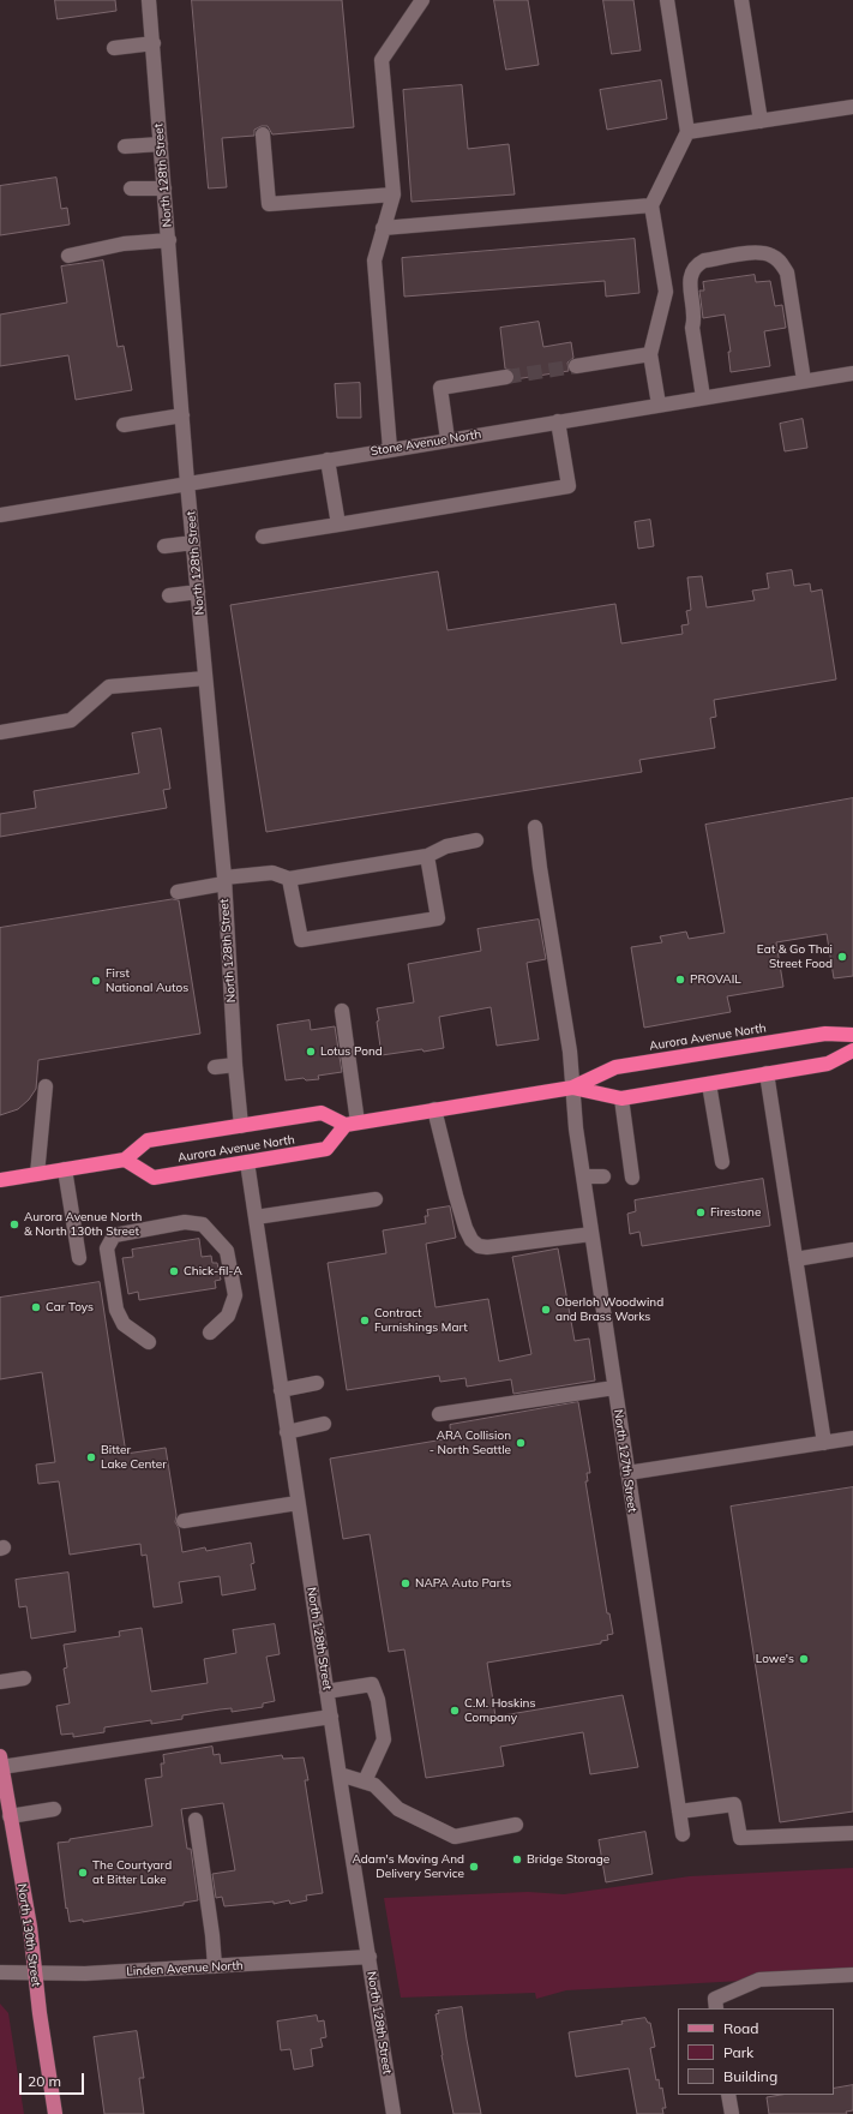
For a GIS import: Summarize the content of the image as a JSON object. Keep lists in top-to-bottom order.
{
  "streets": {
    "highway": ["Aurora Avenue North"],
    "main road": ["North 130th Street"],
    "street": [
      "North 128th Street",
      "Stone Avenue North",
      "North 127th Street",
      "Linden Avenue North"
    ]
  },
  "crossings": [
    ["North 128th Street", "Stone Avenue North"],
    ["North 128th Street", "Aurora Avenue North"],
    ["North 128th Street", "Linden Avenue North"],
    ["Aurora Avenue North", "North 127th Street"],
    ["North 130th Street", "Linden Avenue North"]
  ],
  "places": [
    "Eat & Go Thai Street Food",
    "PROVAIL",
    "First National Autos",
    "Lotus Pond",
    "Firestone",
    "Aurora Avenue North & North 130th Street",
    "Chick-fil-A",
    "Car Toys",
    "Oberloh Woodwind and Brass Works",
    "Contract Furnishings Mart",
    "ARA Collision - North Seattle",
    "Bitter Lake Center",
    "NAPA Auto Parts",
    "Lowe's",
    "C.M. Hoskins Company",
    "Bridge Storage",
    "Adam's Moving And Delivery Service",
    "The Courtyard at Bitter Lake"
  ],
  "legend": ["Road", "Park", "Building"],
  "scale_bar": "20 m"
}
